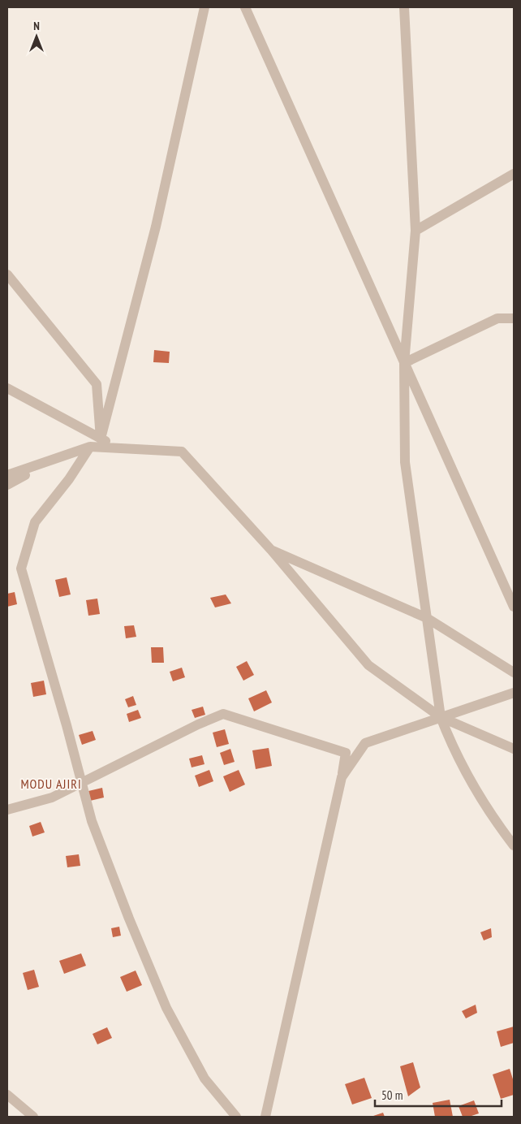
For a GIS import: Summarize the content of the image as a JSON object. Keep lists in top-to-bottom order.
{
  "districts": ["MODU AJIRI"],
  "scale_bar": "50 m",
  "north": "top"
}
